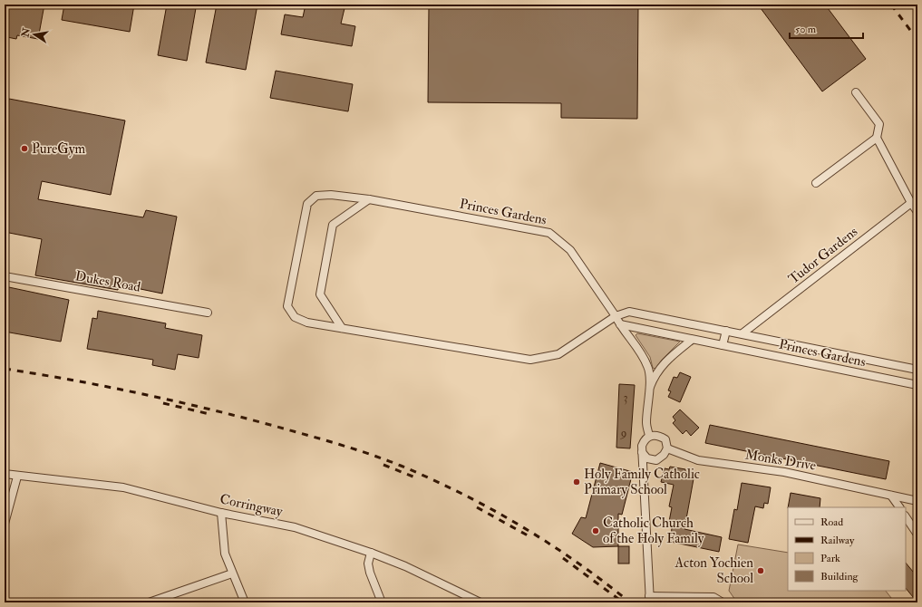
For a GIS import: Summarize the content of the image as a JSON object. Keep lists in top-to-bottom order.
{
  "streets": {
    "street": [
      "Princes Gardens",
      "Tudor Gardens",
      "Dukes Road",
      "Monks Drive",
      "Corringway"
    ]
  },
  "crossings": [
    ["Princes Gardens", "Tudor Gardens"]
  ],
  "places": [
    "PureGym",
    "Holy Family Catholic Primary School",
    "Catholic Church of the Holy Family",
    "Acton Yochien School"
  ],
  "house_numbers": ["3", "9"],
  "legend": [
    "Road",
    "Railway",
    "Park",
    "Building"
  ],
  "scale_bar": "50 m",
  "north": "left"
}
